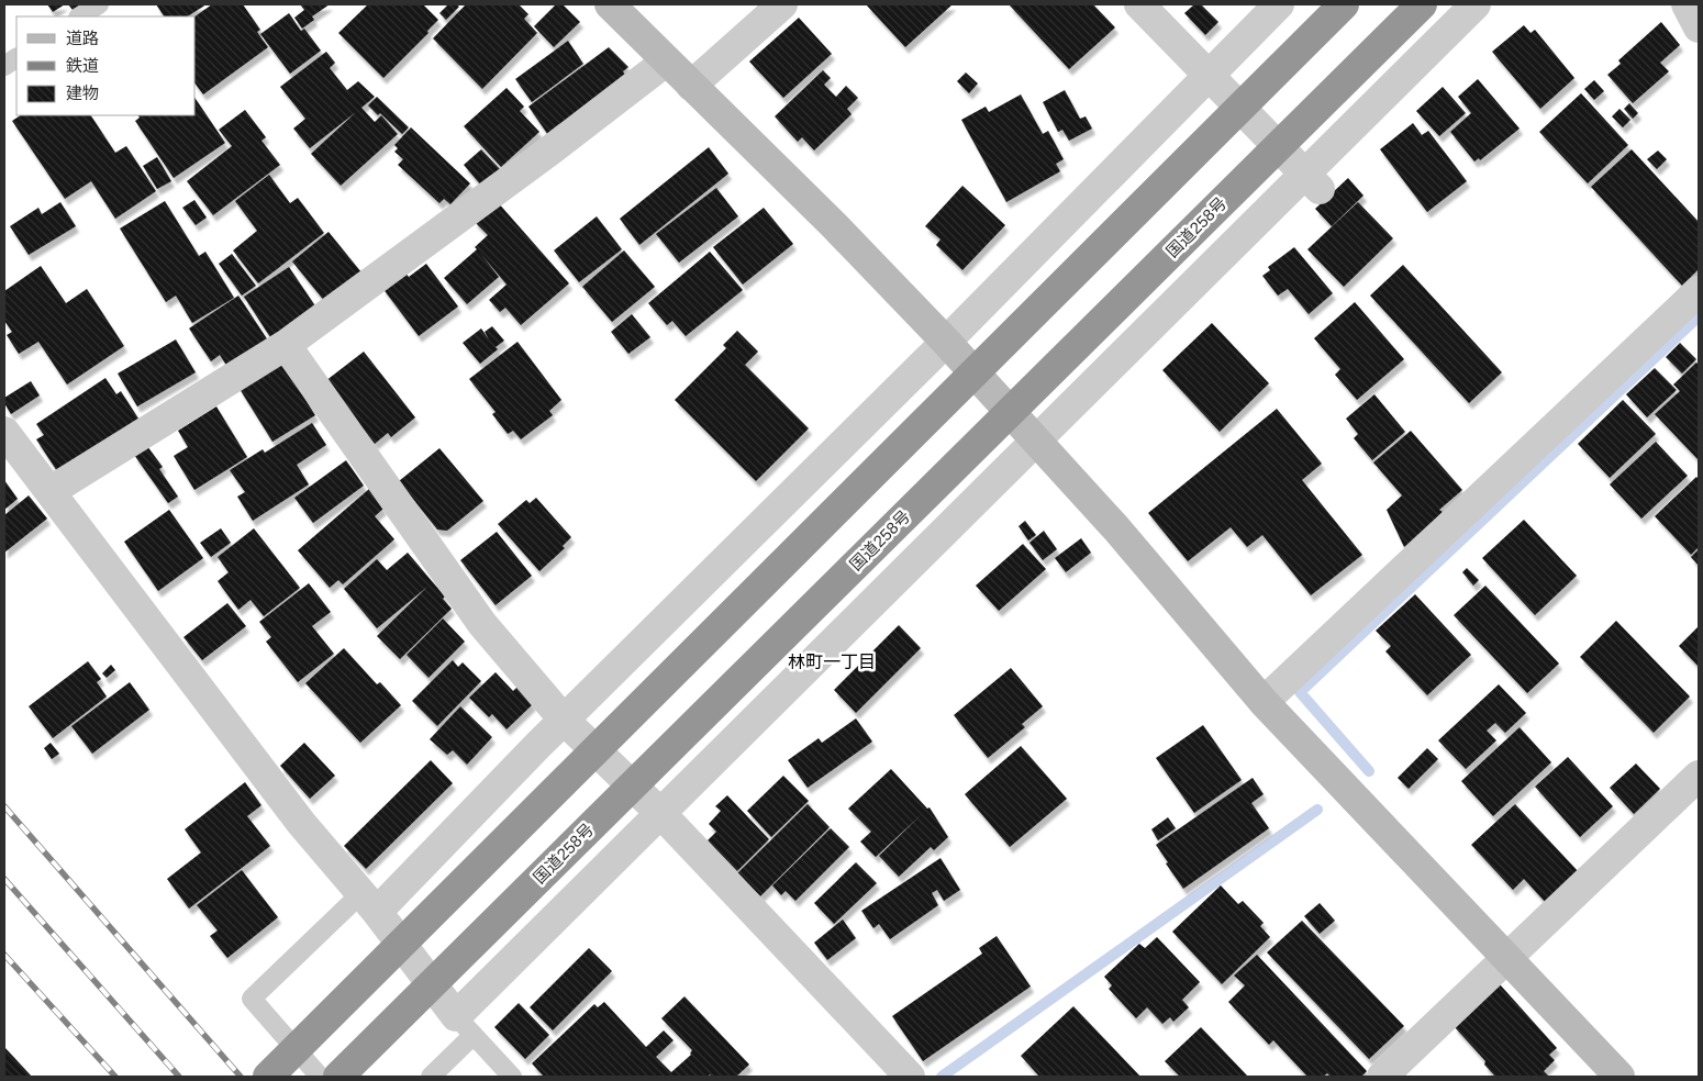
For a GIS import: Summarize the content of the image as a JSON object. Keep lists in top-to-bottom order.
{
  "streets": {
    "highway": ["国道258号"]
  },
  "districts": ["林町一丁目"],
  "legend": ["道路", "鉄道", "建物"]
}
